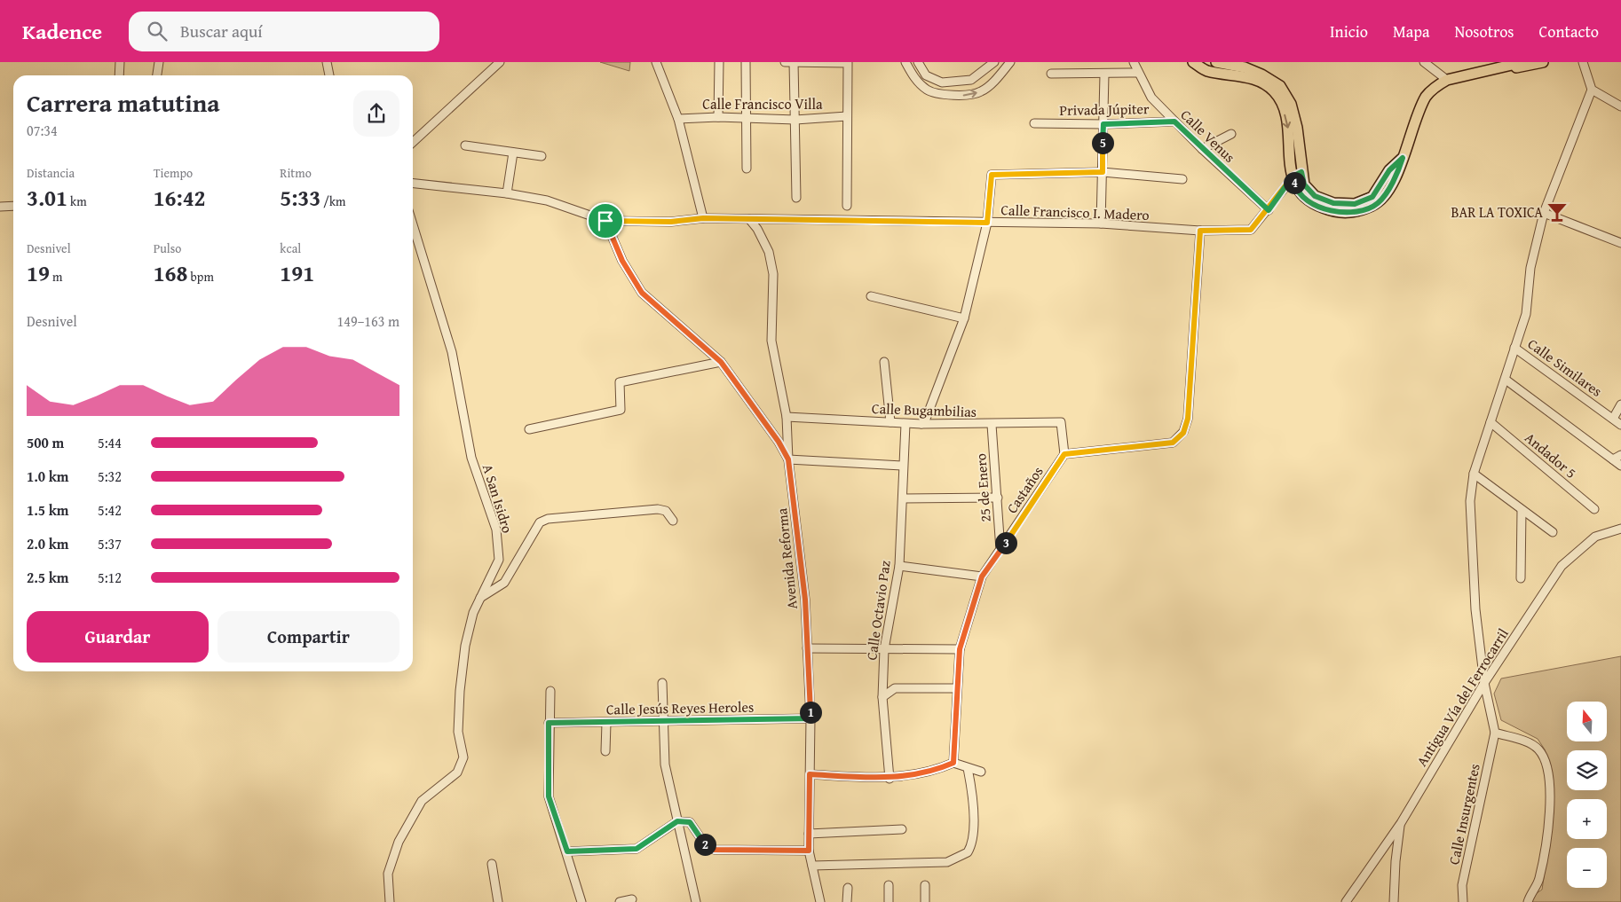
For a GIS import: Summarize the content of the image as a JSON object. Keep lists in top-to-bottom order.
{
  "streets": {
    "street": [
      "Calle Francisco Villa",
      "Privada Júpiter",
      "Calle Venus",
      "Calle Francisco I. Madero",
      "Calle Similares",
      "Calle Bugambilias",
      "Andador 5",
      "25 de Enero",
      "Castaños",
      "A San Isidro",
      "Avenida Reforma",
      "Calle Octavio Paz",
      "Antigua Vía del Ferrocarril",
      "Calle Jesús Reyes Heroles",
      "Calle Insurgentes"
    ]
  },
  "crossings": [
    ["Privada Júpiter", "Calle Venus"],
    ["Calle Venus", "Calle Francisco I. Madero"],
    ["Calle Francisco I. Madero", "Avenida Reforma"],
    ["Calle Bugambilias", "25 de Enero"],
    ["Calle Bugambilias", "Castaños"],
    ["Calle Bugambilias", "Avenida Reforma"],
    ["Calle Bugambilias", "Calle Octavio Paz"],
    ["25 de Enero", "Castaños"],
    ["Avenida Reforma", "Calle Jesús Reyes Heroles"]
  ],
  "places": {
    "bar": ["BAR LA TOXICA"]
  },
  "north": "top",
  "page": {
    "header": "Kadence",
    "search": "Buscar aquí",
    "nav": [
      "Inicio",
      "Mapa",
      "Nosotros",
      "Contacto"
    ],
    "heading": ["Carrera matutina", "07:34"],
    "pins": [
      "5",
      "4",
      "3",
      "1",
      "2"
    ],
    "stats": [
      ["Distancia", "3.01 km"],
      ["Tiempo", "16:42"],
      ["Ritmo", "5:33 /km"],
      ["Desnivel", "19 m"],
      ["Pulso", "168 bpm"],
      ["kcal", "191"]
    ],
    "chart": ["Desnivel", "149–163 m"],
    "list": [
      {
        "name": "500 m",
        "note": "5:44"
      },
      {
        "name": "1.0 km",
        "note": "5:32"
      },
      {
        "name": "1.5 km",
        "note": "5:42"
      },
      {
        "name": "2.0 km",
        "note": "5:37"
      },
      {
        "name": "2.5 km",
        "note": "5:12"
      }
    ],
    "buttons": ["Guardar", "Compartir"],
    "map_buttons": ["+", "−"]
  }
}
